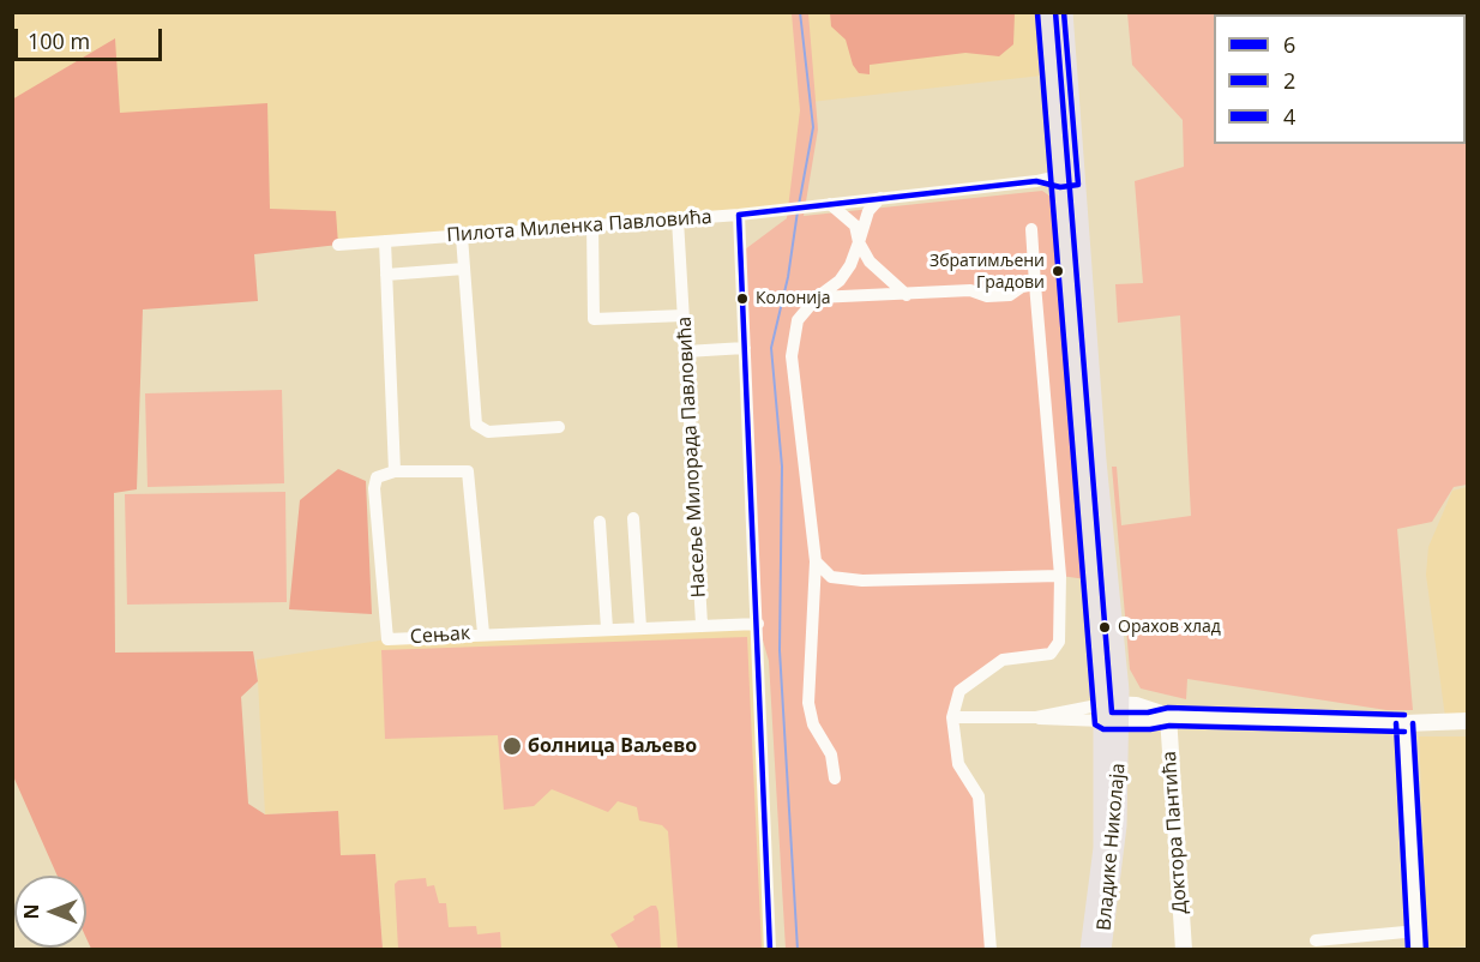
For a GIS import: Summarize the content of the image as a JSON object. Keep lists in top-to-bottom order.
{
  "streets": {
    "main road": ["Владике Николаја"],
    "street": [
      "Пилота Миленка Павловића",
      "Насеље Милорада Павловића",
      "Сењак",
      "Доктора Пантића"
    ]
  },
  "crossings": [
    ["Пилота Миленка Павловића", "Насеље Милорада Павловића"],
    ["Пилота Миленка Павловића", "Владике Николаја"],
    ["Насеље Милорада Павловића", "Сењак"]
  ],
  "places": [
    "Збратимљени Градови",
    "Колонија",
    "Орахов хлад",
    "болница Ваљево"
  ],
  "lines": ["transit line 6", "transit line 4", "transit line 2"],
  "legend": ["6", "2", "4"],
  "scale_bar": "100 m",
  "north": "left"
}
